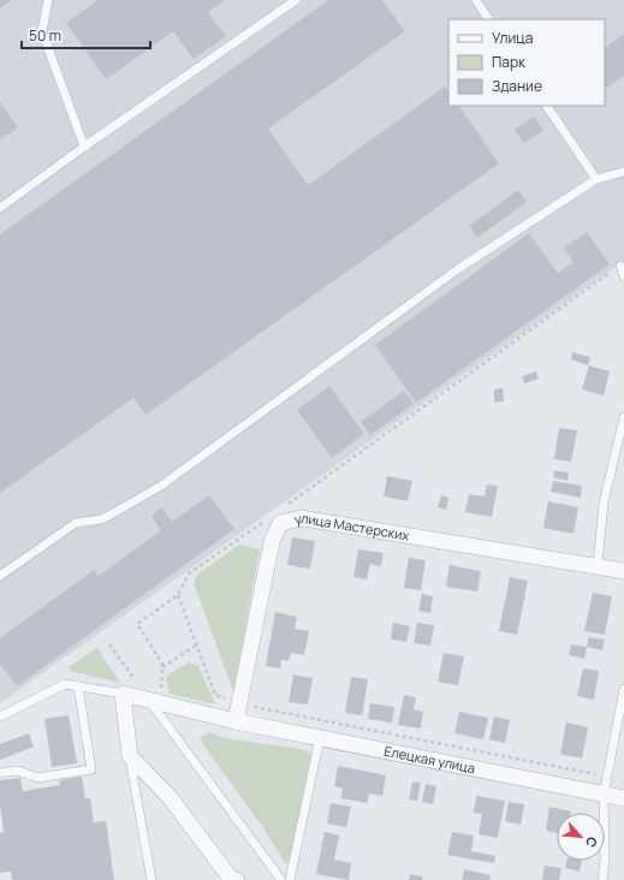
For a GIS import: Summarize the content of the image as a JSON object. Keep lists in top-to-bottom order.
{
  "streets": {
    "street": ["улица Мастерских", "Елецкая улица"]
  },
  "crossings": [
    ["улица Мастерских", "Елецкая улица"]
  ],
  "legend": ["Улица", "Парк", "Здание"],
  "scale_bar": "50 m",
  "north": "bottom right"
}
